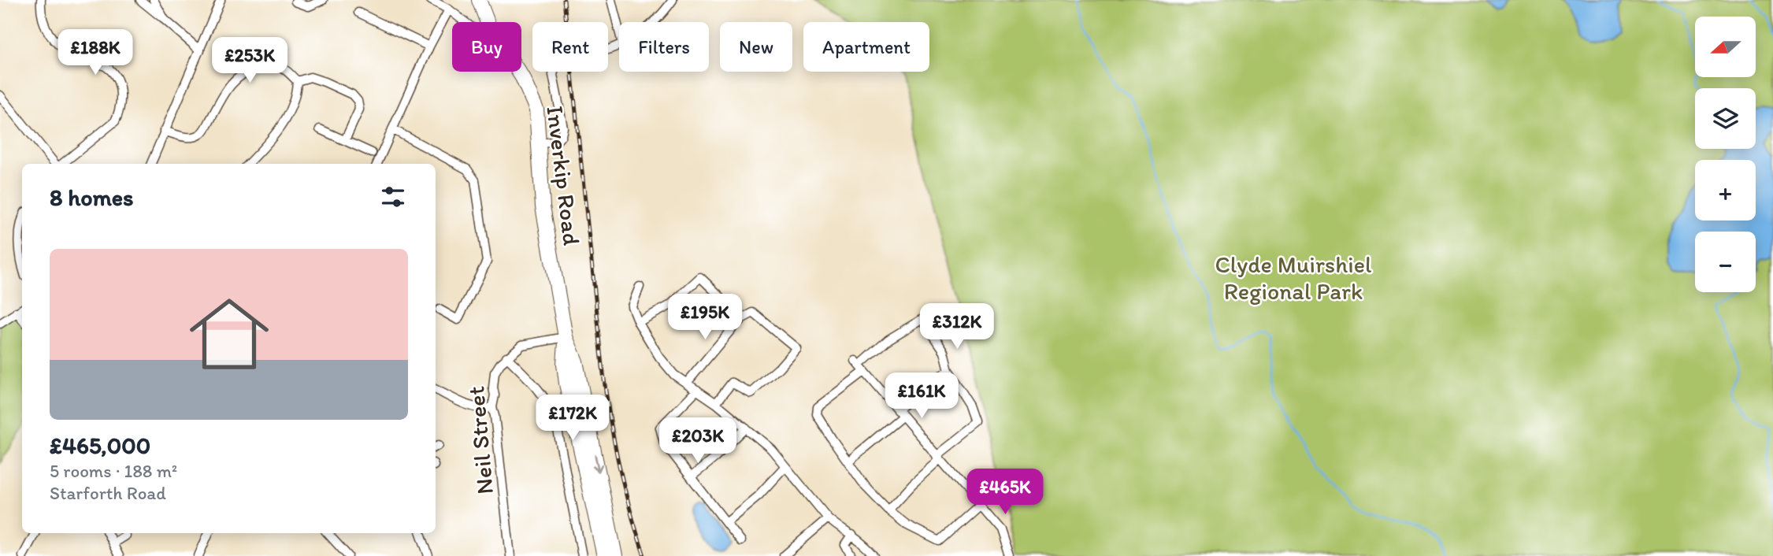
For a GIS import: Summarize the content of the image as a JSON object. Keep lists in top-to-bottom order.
{
  "streets": {
    "highway": ["Inverkip Road"],
    "street": ["Neil Street"]
  },
  "crossings": [
    ["Inverkip Road", "Neil Street"]
  ],
  "parks": ["Clyde Muirshiel Regional Park"],
  "north": "left",
  "page": {
    "map_buttons": ["+", "−"],
    "chip": [
      "Buy",
      "Rent",
      "Filters",
      "New",
      "Apartment"
    ],
    "price": [
      "£188K",
      "£253K",
      "£195K",
      "£312K",
      "£161K",
      "£172K",
      "£203K",
      "£465K"
    ],
    "heading": "8 homes",
    "list": [
      {
        "name": "£465,000",
        "note": "5 rooms · 188 m² · Starforth Road"
      }
    ]
  }
}
